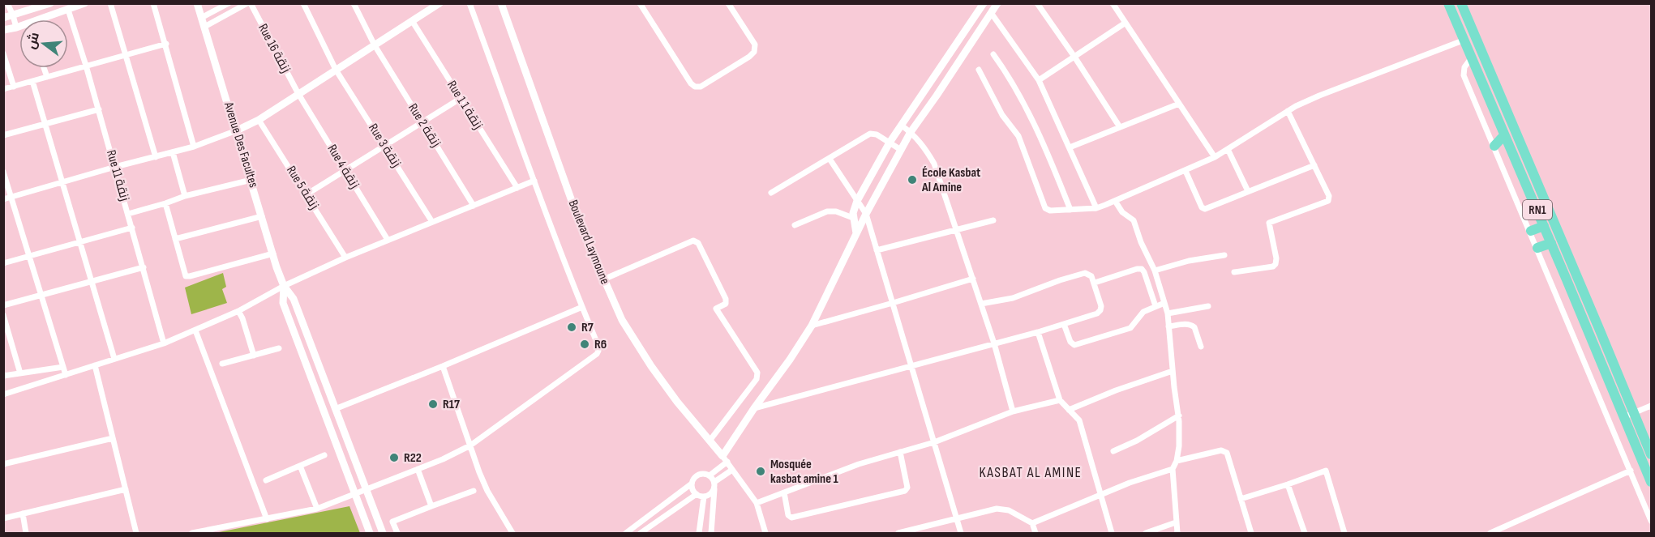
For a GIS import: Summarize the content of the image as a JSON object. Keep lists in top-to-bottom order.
{
  "streets": {
    "highway": ["RN1"],
    "street": [
      "Rue 16 زنقة",
      "Rue 1 زنقة 1",
      "Rue 2 زنقة",
      "Avenue Des Facultes",
      "Rue 3 زنقة",
      "Rue 4 زنقة",
      "Rue 11 زنقة",
      "Rue 5 زنقة",
      "Boulevard Laymoune"
    ]
  },
  "crossings": [
    ["Rue 16 زنقة", "Rue 4 زنقة"]
  ],
  "districts": ["KASBAT AL AMINE"],
  "places": [
    "École Kasbat Al Amine",
    "R7",
    "R6",
    "R17",
    "R22",
    "Mosquée kasbat amine 1"
  ],
  "north": "left"
}
